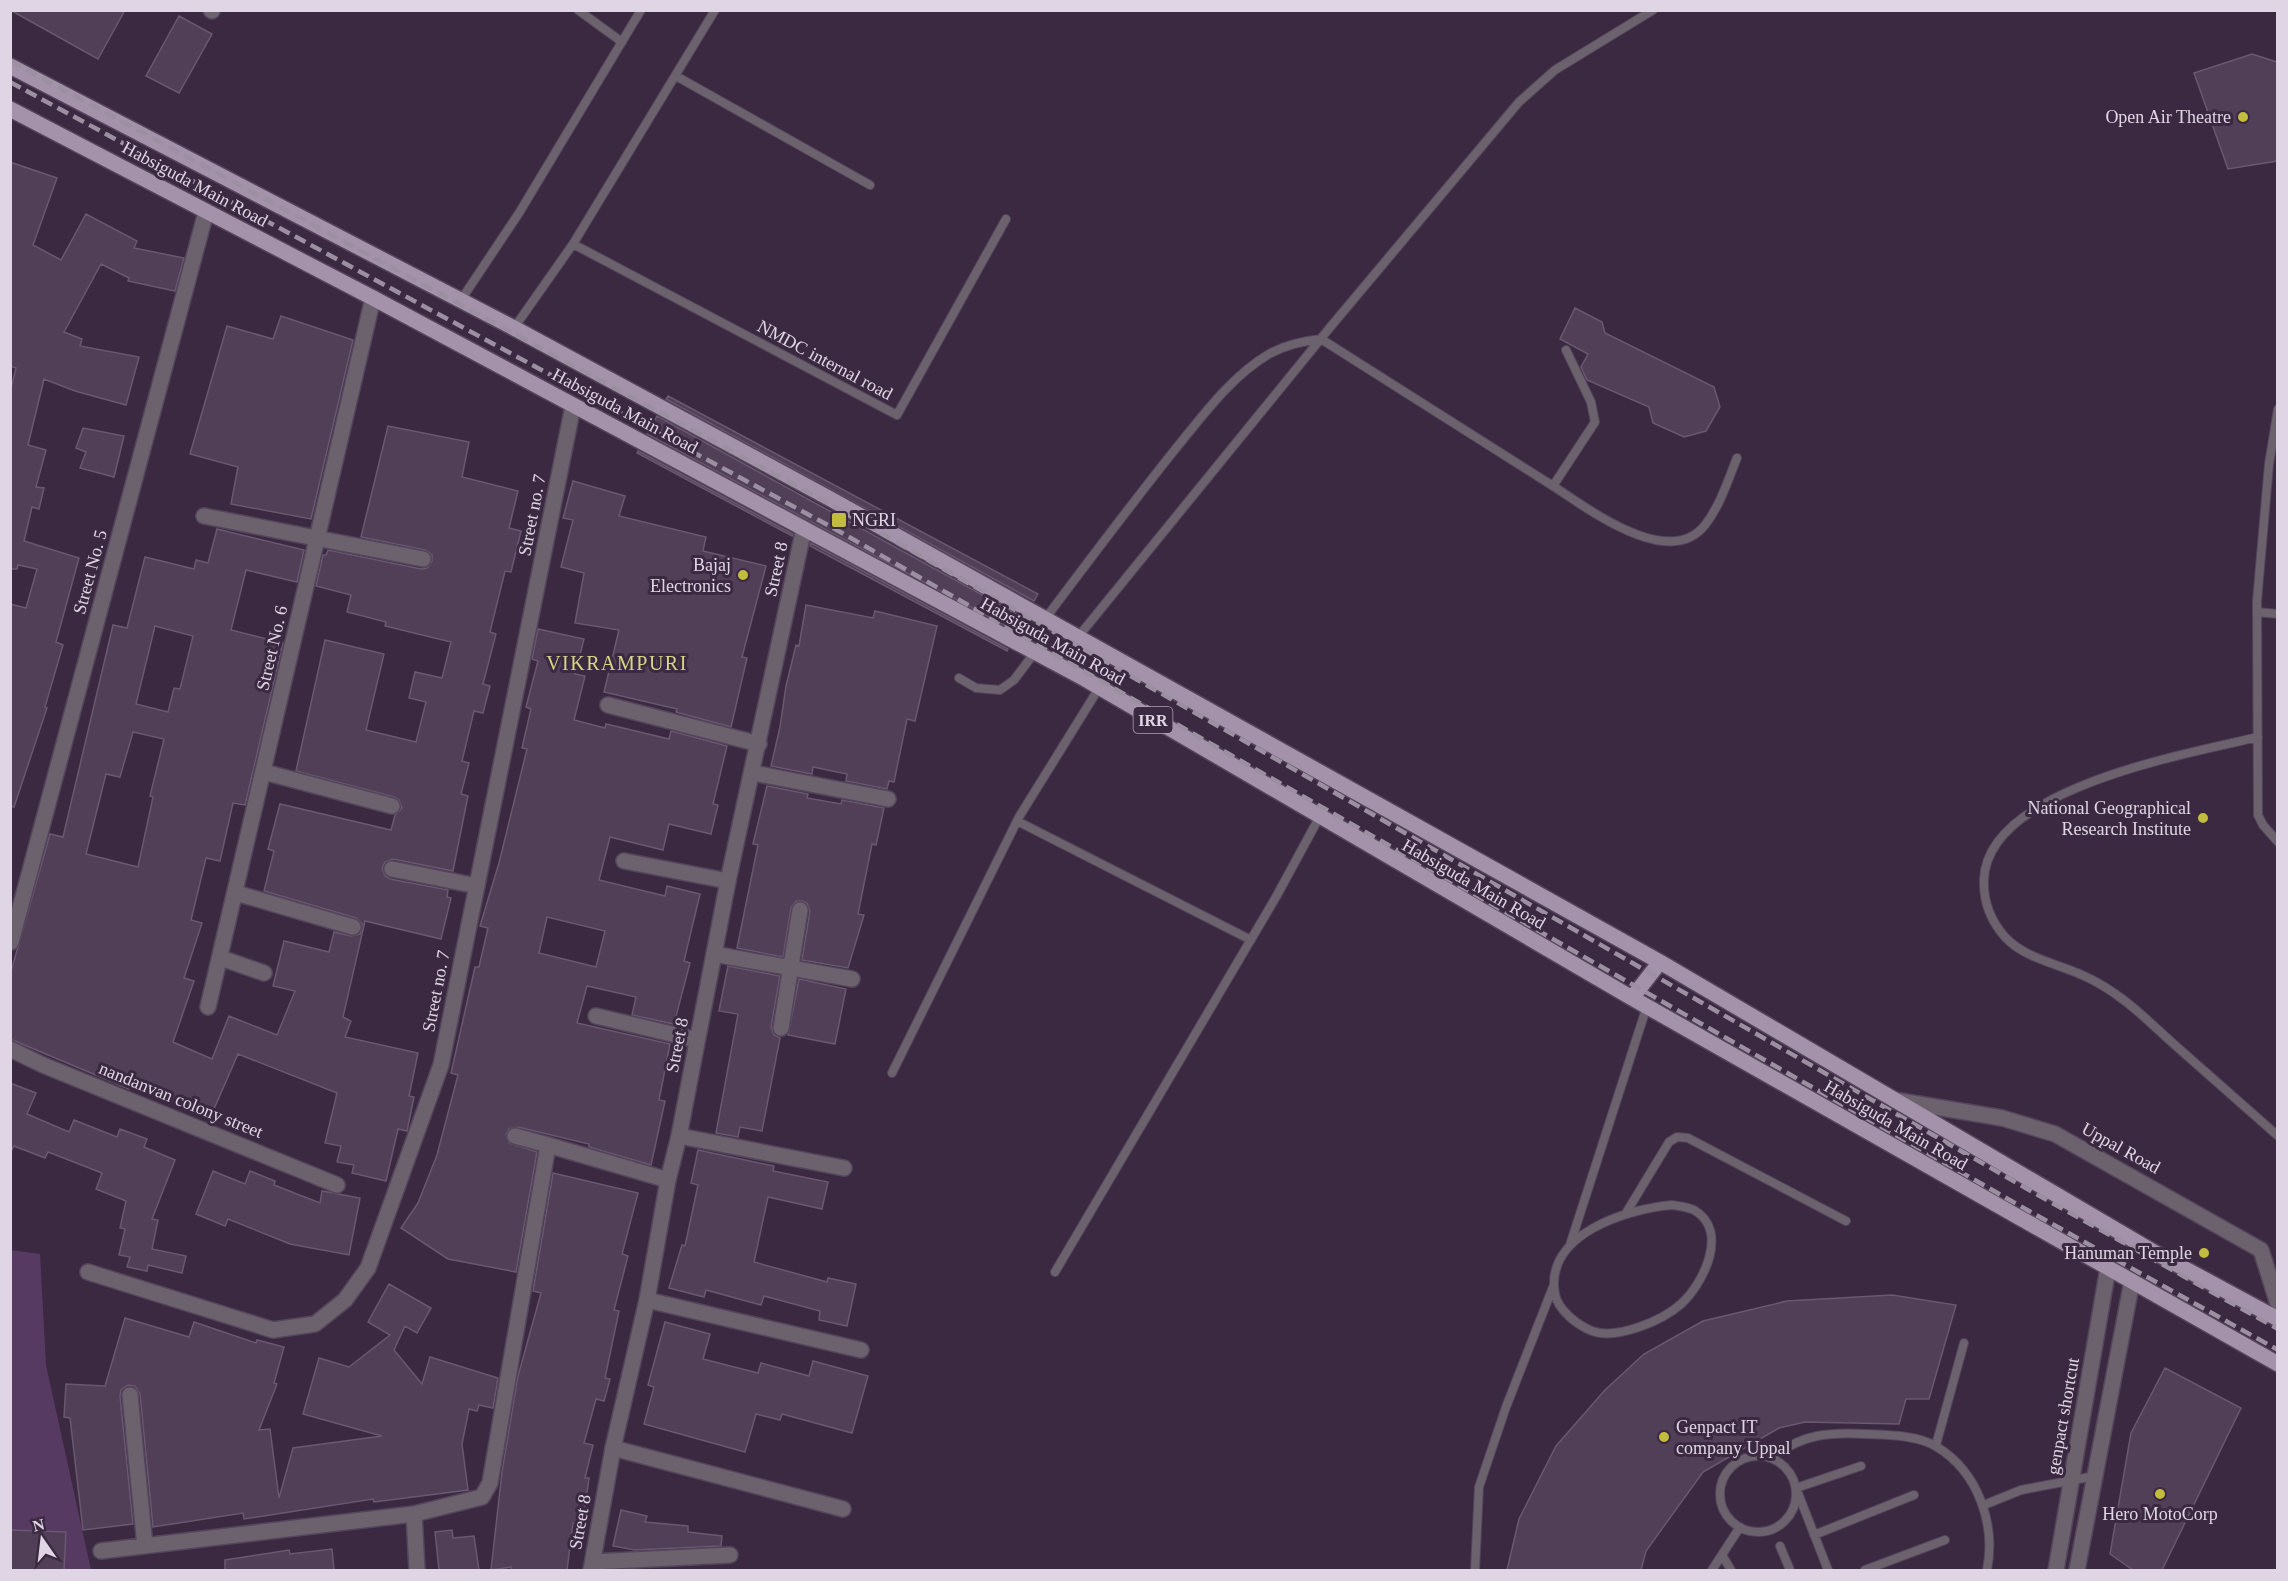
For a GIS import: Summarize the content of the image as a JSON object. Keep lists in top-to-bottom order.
{
  "streets": {
    "main road": ["Habsiguda Main Road", "IRR"],
    "street": [
      "Street no. 7",
      "Street 8",
      "Street No. 5",
      "Street No. 6",
      "nandanvan colony street",
      "Uppal Road",
      "genpact shortcut"
    ],
    "lane": ["NMDC internal road"]
  },
  "crossings": [
    ["Habsiguda Main Road", "Street no. 7"],
    ["Habsiguda Main Road", "Street 8"],
    ["Habsiguda Main Road", "Street No. 5"],
    ["Habsiguda Main Road", "Street No. 6"],
    ["Habsiguda Main Road", "Uppal Road"],
    ["Habsiguda Main Road", "genpact shortcut"]
  ],
  "districts": ["VIKRAMPURI"],
  "places": {
    "other": [
      "Open Air Theatre",
      "Bajaj Electronics",
      "National Geographical Research Institute",
      "Hanuman Temple",
      "Genpact IT company Uppal",
      "Hero MotoCorp"
    ],
    "transit": ["NGRI"]
  },
  "north": "top"
}
